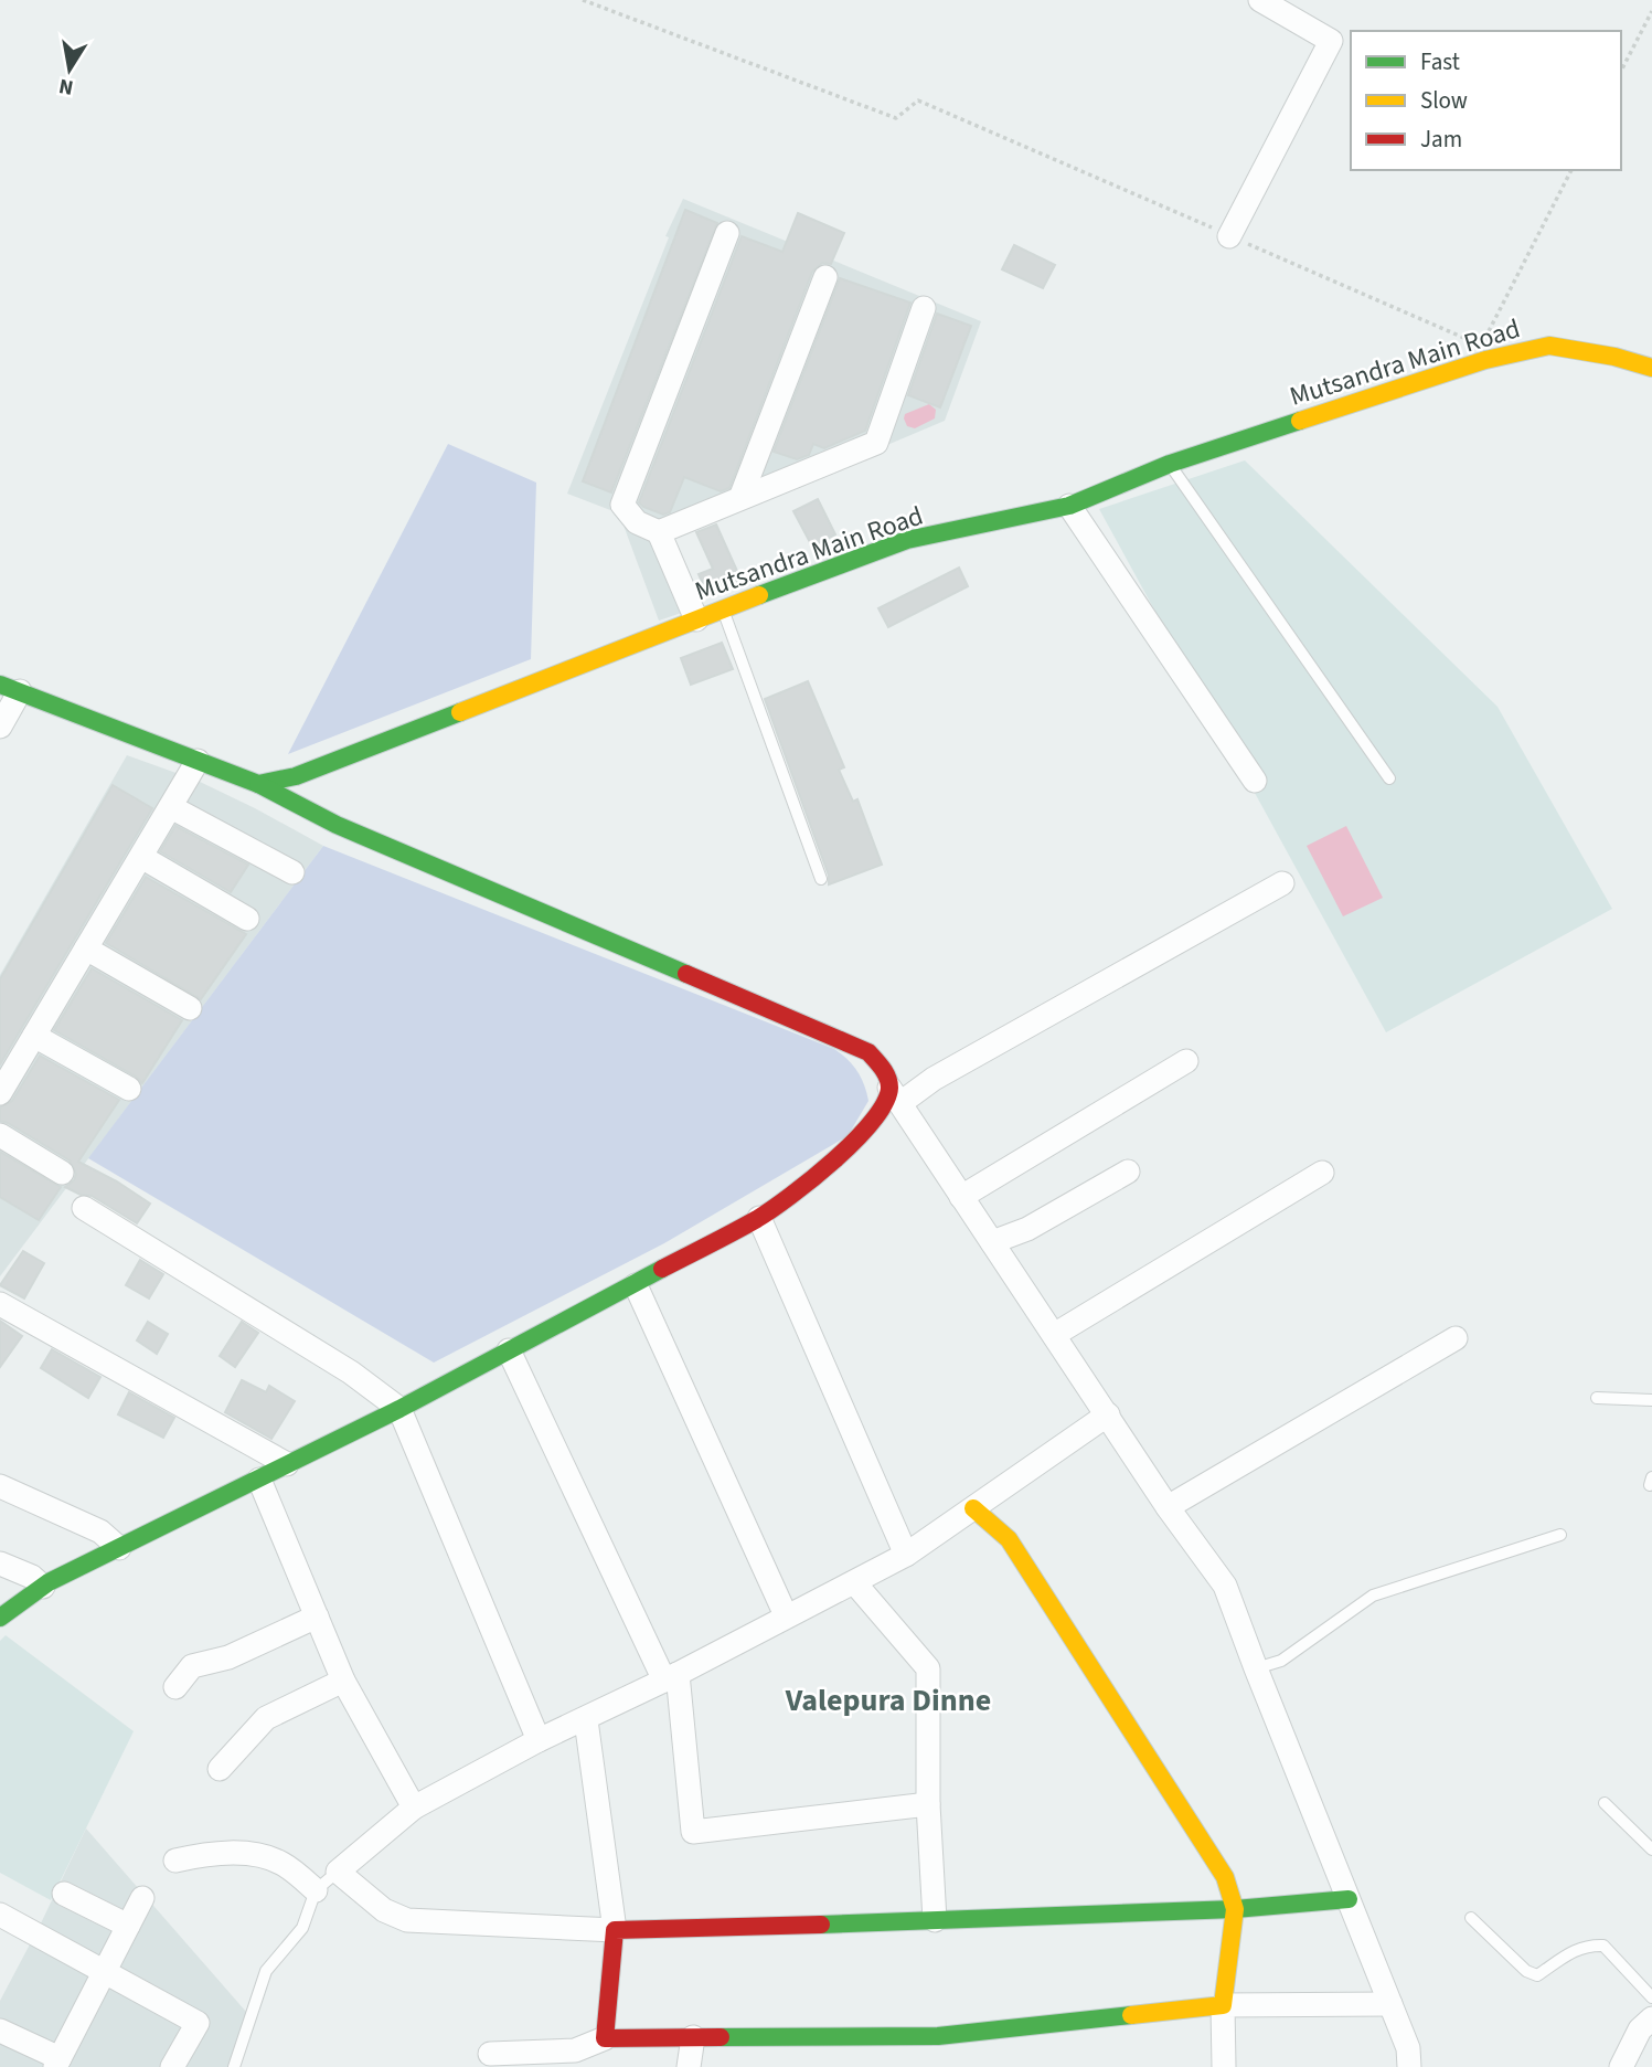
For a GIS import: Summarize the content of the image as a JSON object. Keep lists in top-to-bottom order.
{
  "streets": {
    "street": ["Mutsandra Main Road"]
  },
  "districts": ["Valepura Dinne"],
  "legend": ["Fast", "Slow", "Jam"],
  "north": "bottom"
}
